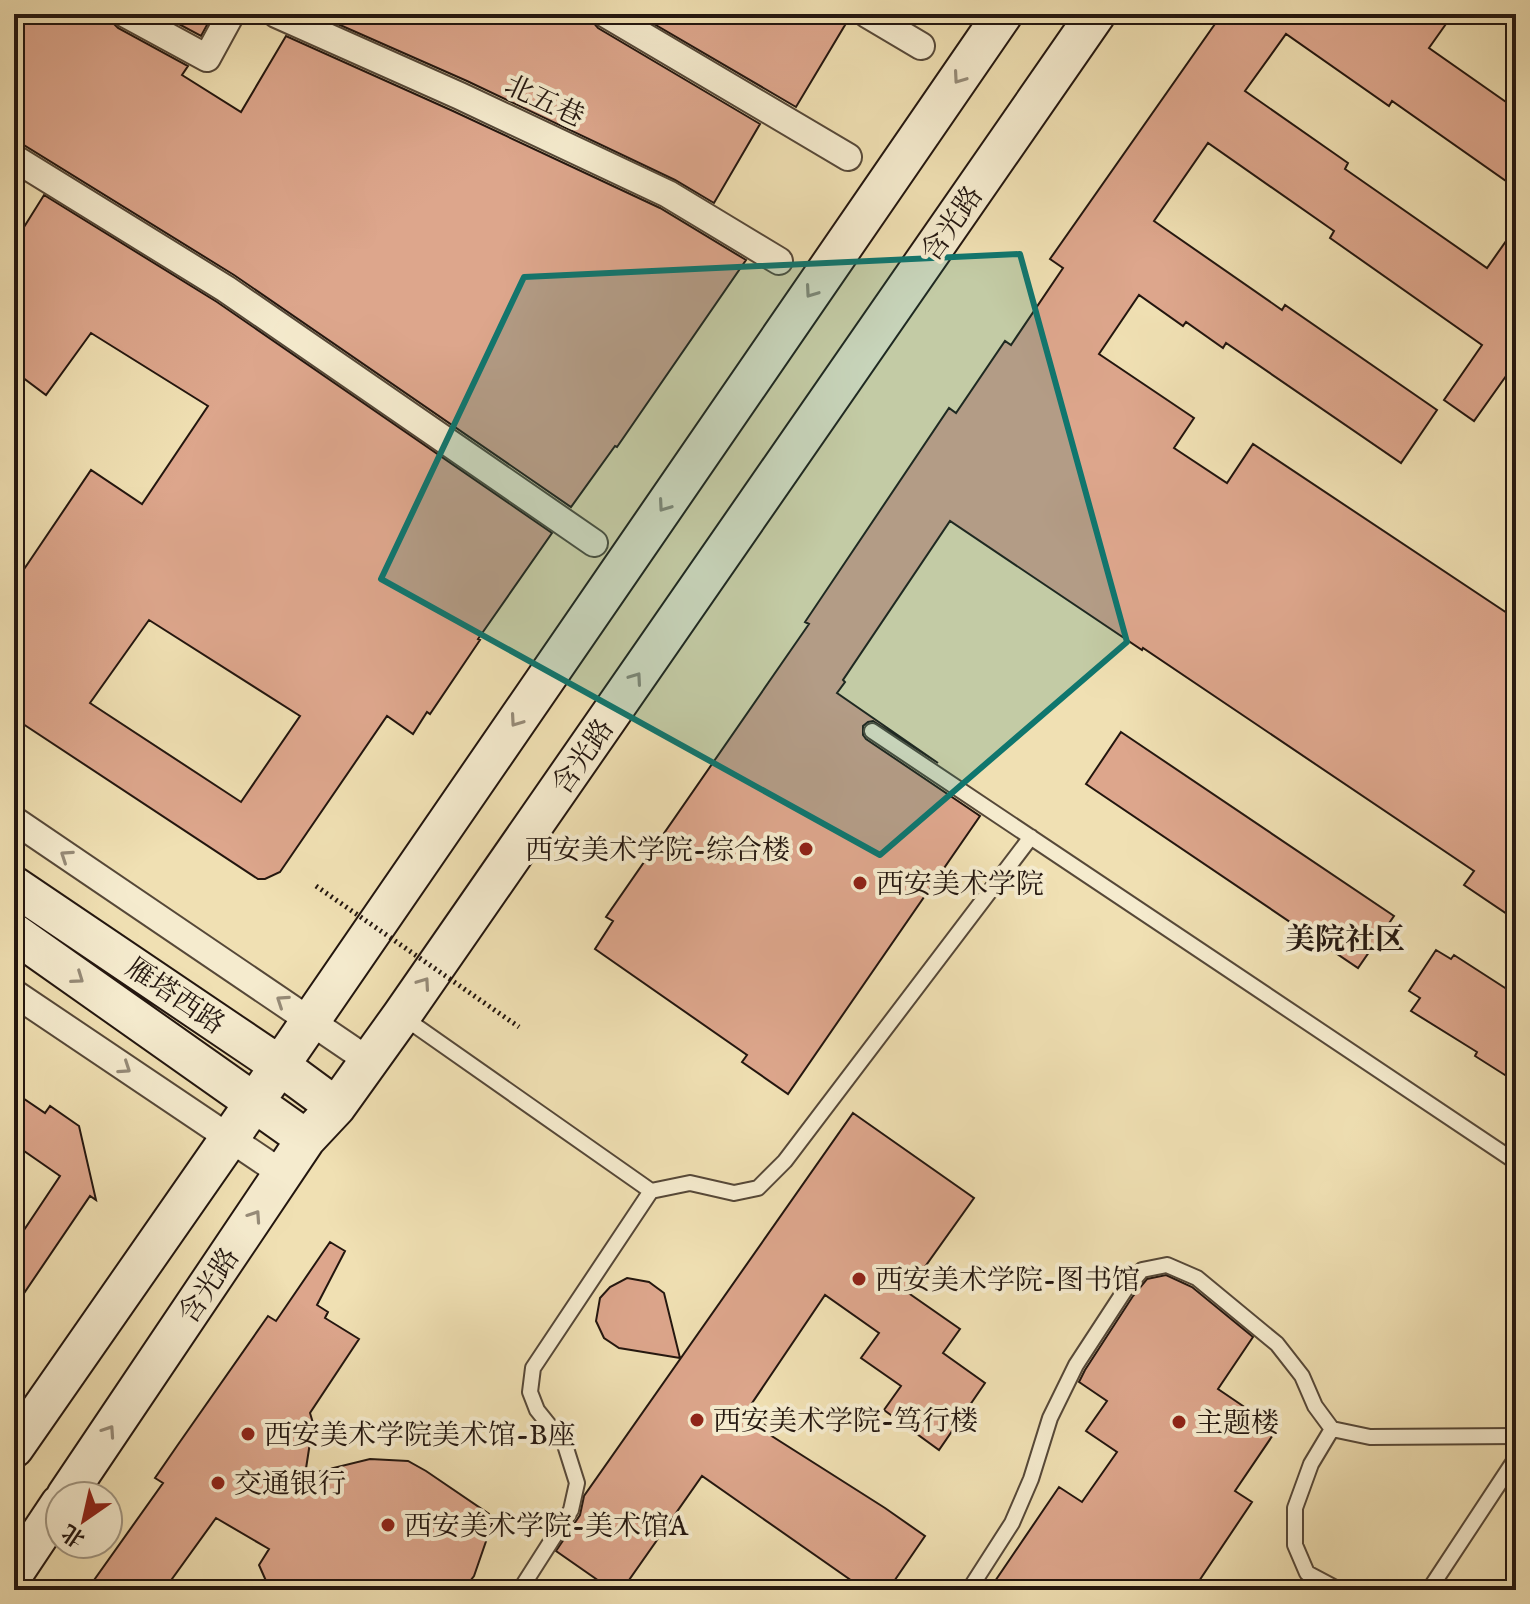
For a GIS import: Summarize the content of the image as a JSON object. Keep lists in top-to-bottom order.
{
  "streets": {
    "main road": ["含光路", "雁塔西路"],
    "street": ["北五巷"]
  },
  "crossings": [
    ["含光路", "雁塔西路"]
  ],
  "districts": ["美院社区"],
  "places": [
    "西安美术学院-综合楼",
    "西安美术学院",
    "西安美术学院-图书馆",
    "西安美术学院-笃行楼",
    "主题楼",
    "西安美术学院美术馆-B座",
    "交通银行",
    "西安美术学院-美术馆A"
  ],
  "north": "bottom left"
}
